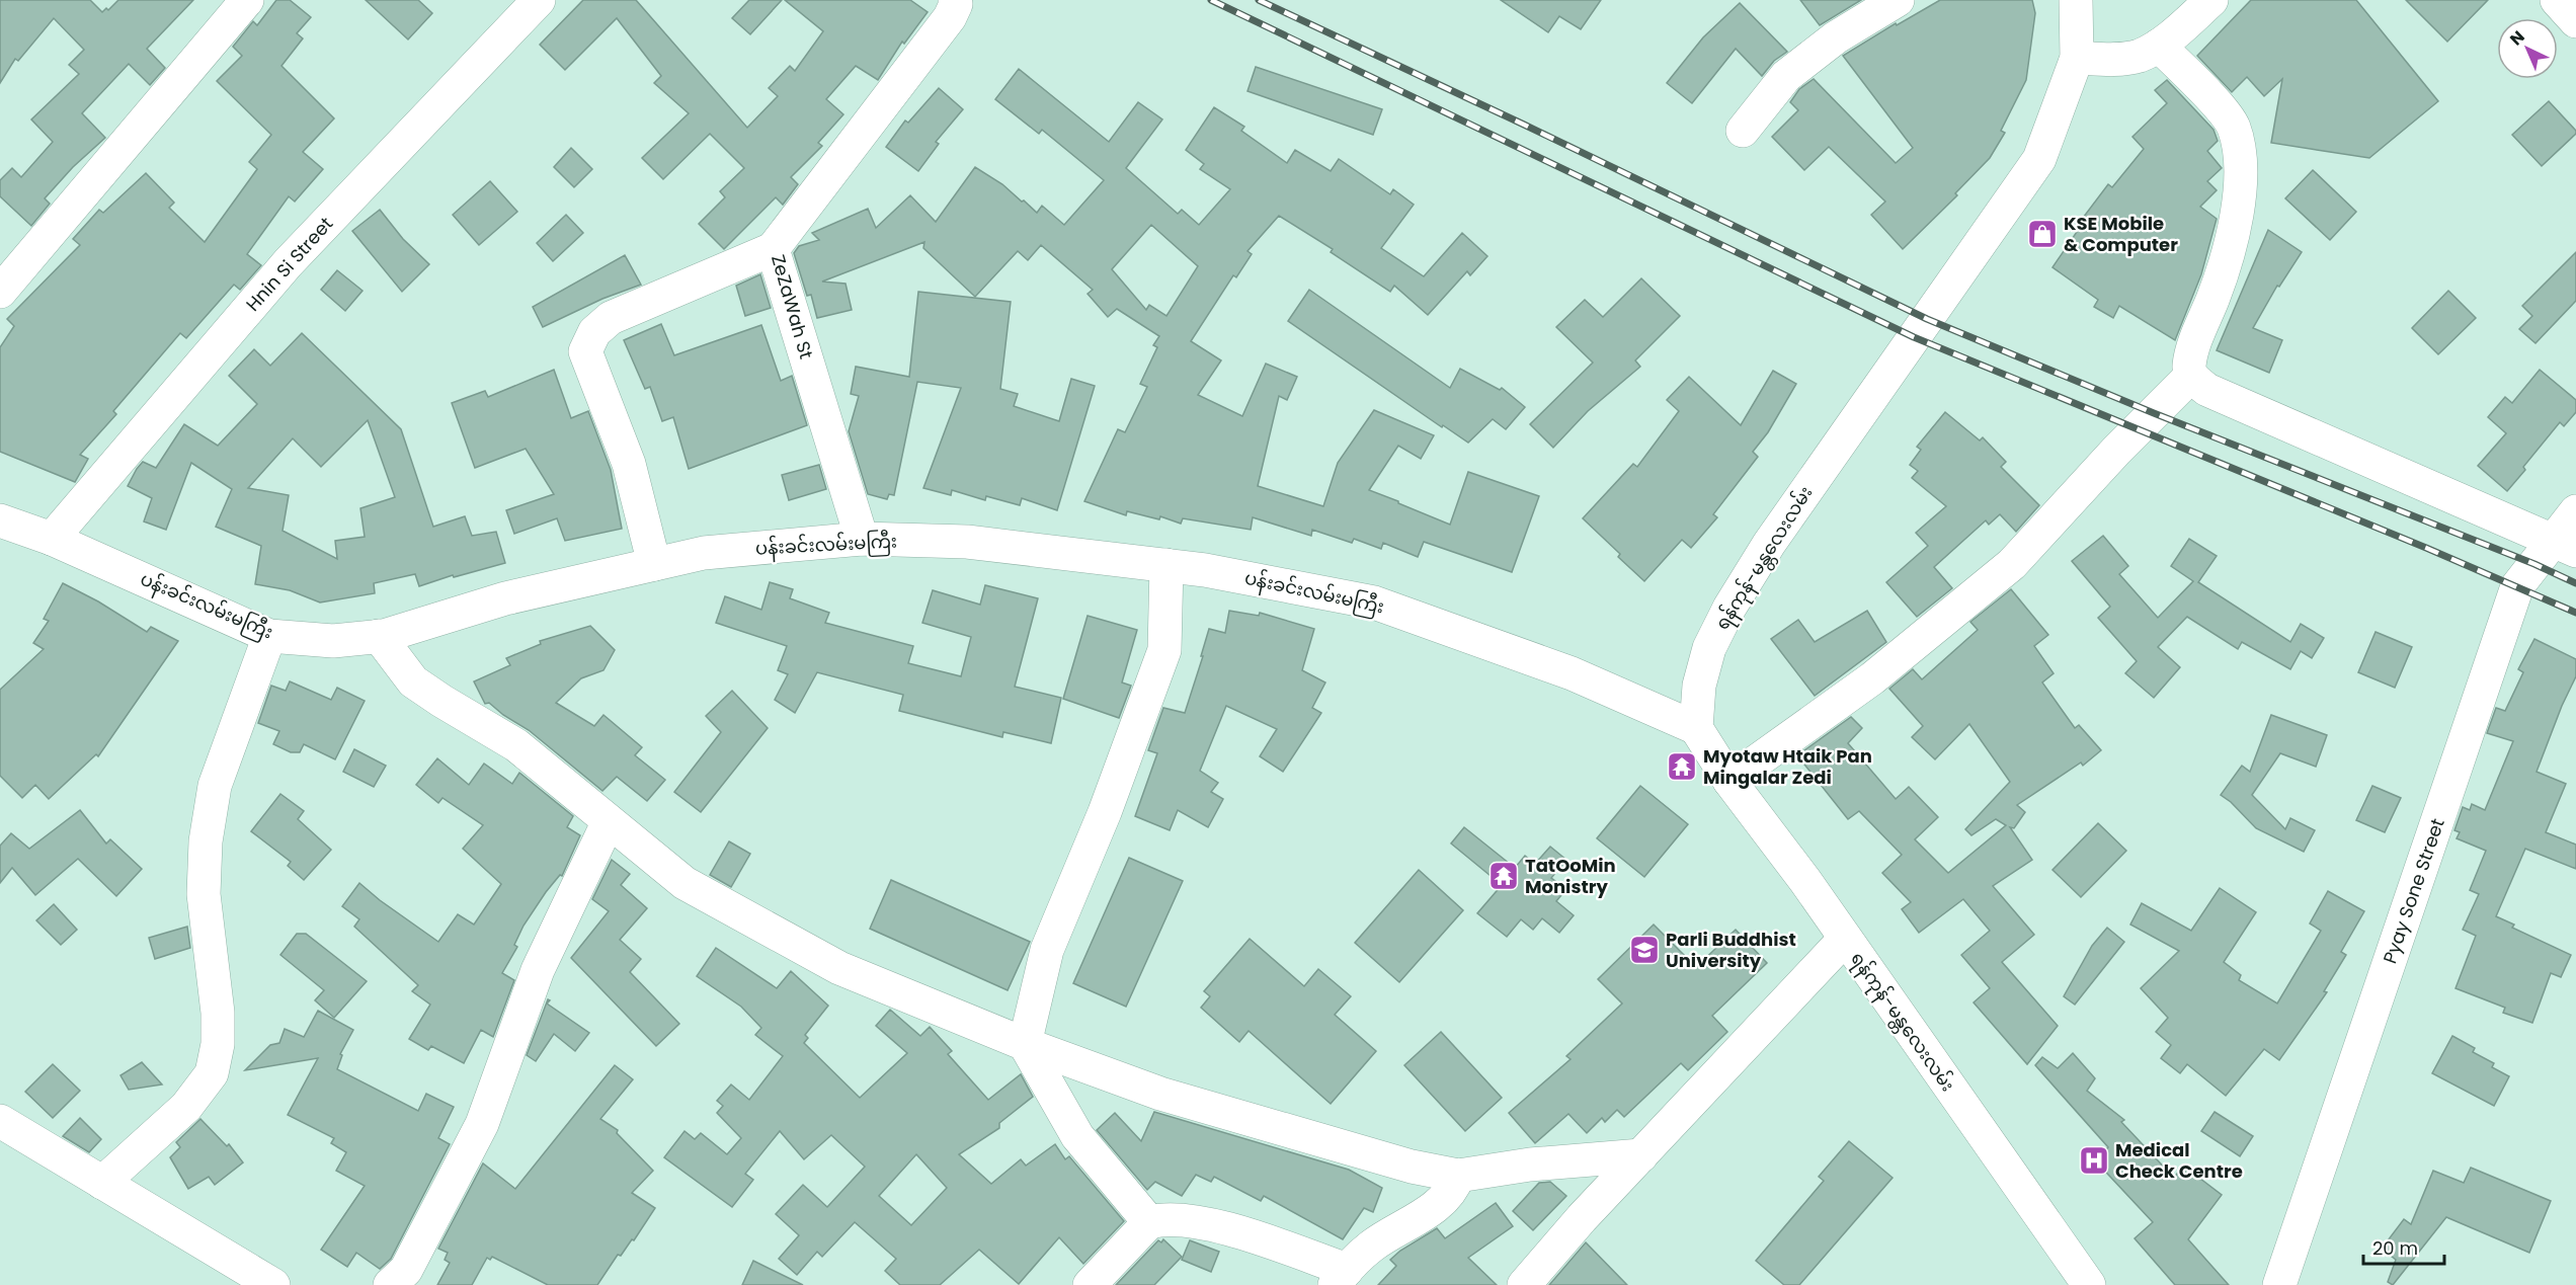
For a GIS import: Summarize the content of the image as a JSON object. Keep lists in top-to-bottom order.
{
  "streets": {
    "street": [
      "Hnin Si Street",
      "ZeZaWah St",
      "ပန်းခင်းလမ်းမကြီး",
      "ရန်ကုန်-မန္တလေးလမ်း",
      "Pyay Sone Street"
    ]
  },
  "crossings": [
    ["Hnin Si Street", "ပန်းခင်းလမ်းမကြီး"],
    ["ZeZaWah St", "ပန်းခင်းလမ်းမကြီး"],
    ["ပန်းခင်းလမ်းမကြီး", "ရန်ကုန်-မန္တလေးလမ်း"]
  ],
  "places": {
    "shop": ["KSE Mobile & Computer"],
    "temple": ["Myotaw Htaik Pan Mingalar Zedi", "TatOoMin Monistry"],
    "school or university": ["Parli Buddhist University"],
    "hospital": ["Medical Check Centre"]
  },
  "scale_bar": "20 m",
  "north": "top left"
}
